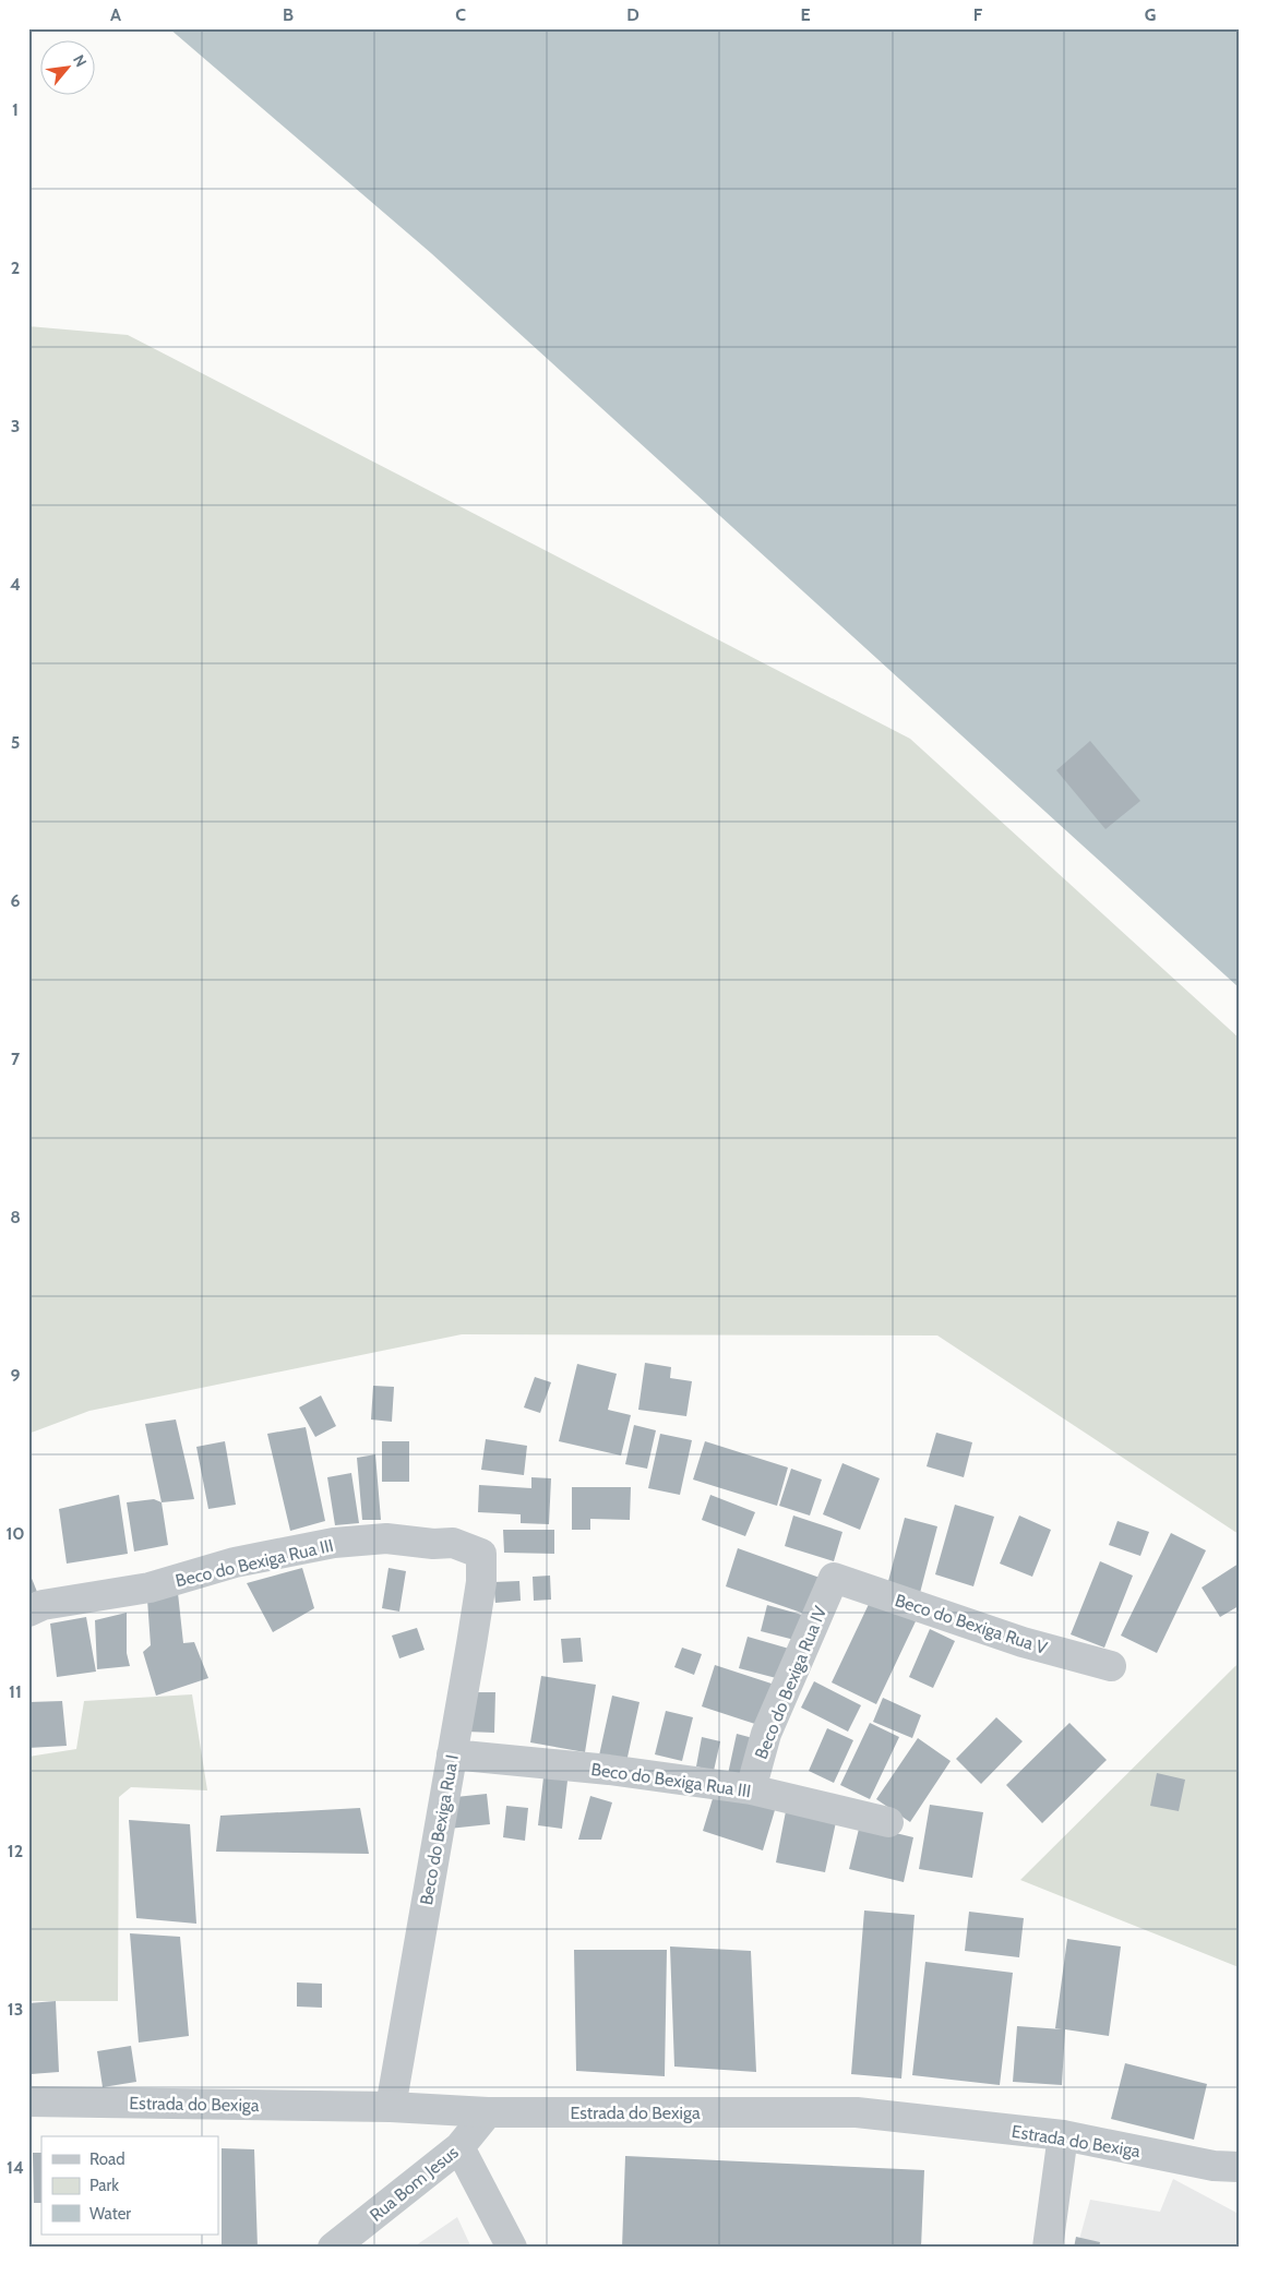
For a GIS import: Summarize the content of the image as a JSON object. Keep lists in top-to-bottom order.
{
  "streets": {
    "street": [
      "Beco do Bexiga Rua III",
      "Beco do Bexiga Rua V",
      "Beco do Bexiga Rua IV",
      "Beco do Bexiga Rua I",
      "Estrada do Bexiga",
      "Rua Bom Jesus"
    ]
  },
  "crossings": [
    ["Beco do Bexiga Rua III", "Beco do Bexiga Rua IV"],
    ["Beco do Bexiga Rua III", "Beco do Bexiga Rua I"],
    ["Beco do Bexiga Rua V", "Beco do Bexiga Rua IV"],
    ["Beco do Bexiga Rua I", "Estrada do Bexiga"],
    ["Estrada do Bexiga", "Rua Bom Jesus"]
  ],
  "legend": ["Road", "Park", "Water"],
  "north": "top right",
  "grid": {
    "columns": [
      "A",
      "B",
      "C",
      "D",
      "E",
      "F",
      "G"
    ],
    "rows": [
      "1",
      "2",
      "3",
      "4",
      "5",
      "6",
      "7",
      "8",
      "9",
      "10",
      "11",
      "12",
      "13",
      "14"
    ]
  }
}
